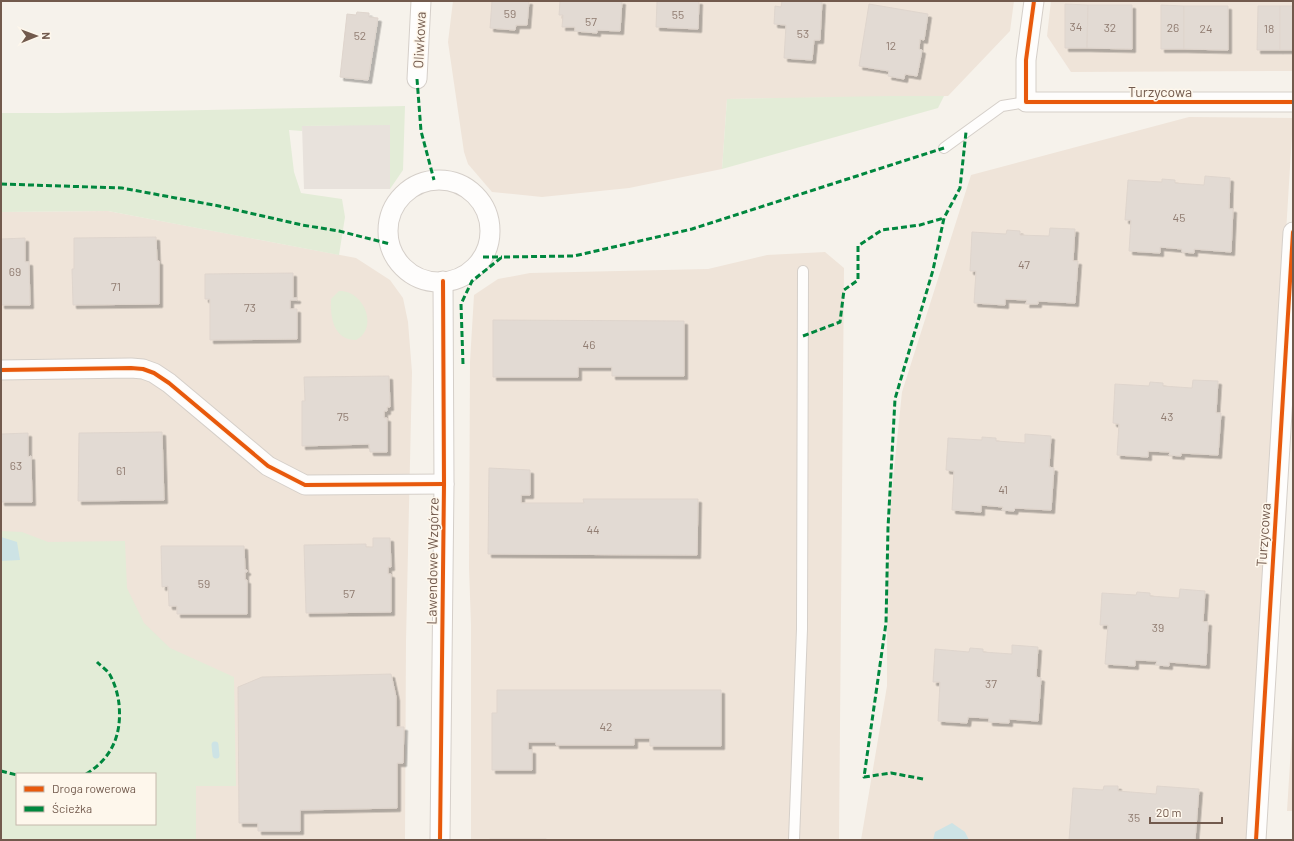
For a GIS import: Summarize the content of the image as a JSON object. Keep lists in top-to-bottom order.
{
  "streets": {
    "street": ["Oliwkowa", "Turzycowa", "Lawendowe Wzgórze"]
  },
  "house_numbers": [
    "59",
    "55",
    "57",
    "34",
    "32",
    "26",
    "24",
    "18",
    "53",
    "52",
    "12",
    "45",
    "47",
    "69",
    "71",
    "73",
    "46",
    "75",
    "43",
    "63",
    "61",
    "41",
    "44",
    "59",
    "57",
    "39",
    "37",
    "42",
    "35"
  ],
  "legend": ["Droga rowerowa", "Ścieżka"],
  "scale_bar": "20 m",
  "north": "right"
}
